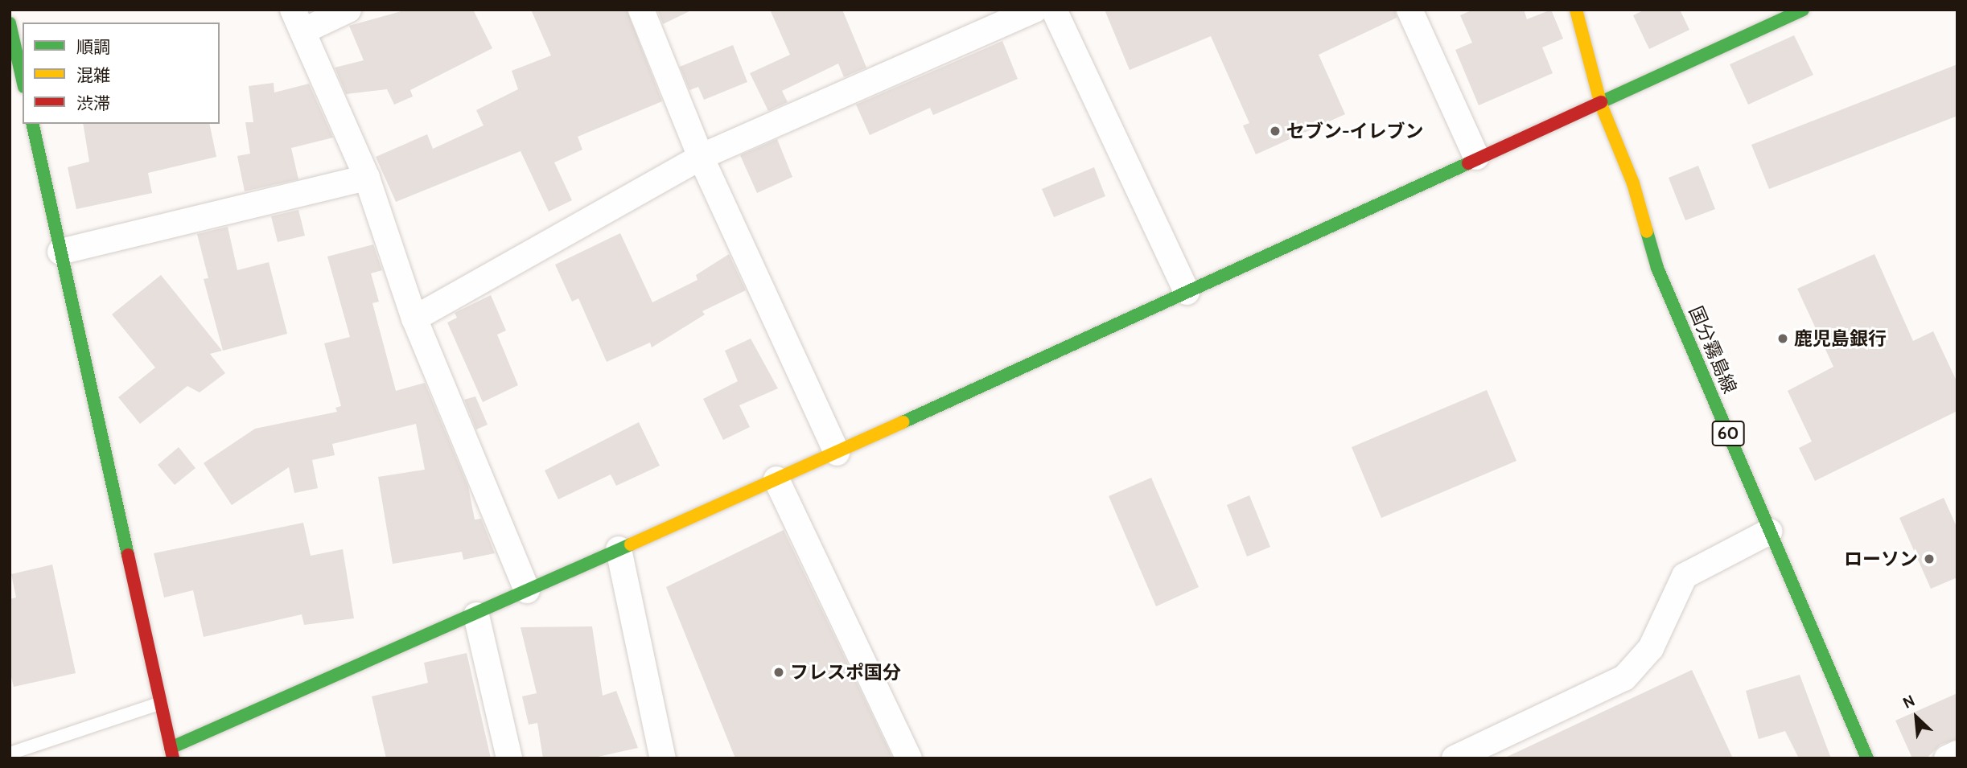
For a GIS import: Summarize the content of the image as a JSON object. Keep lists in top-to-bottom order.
{
  "streets": {
    "street": ["国分霧島線", "60"]
  },
  "places": [
    "セブン-イレブン",
    "鹿児島銀行",
    "ローソン",
    "フレスポ国分"
  ],
  "legend": ["順調", "混雑", "渋滞"],
  "north": "top left"
}
